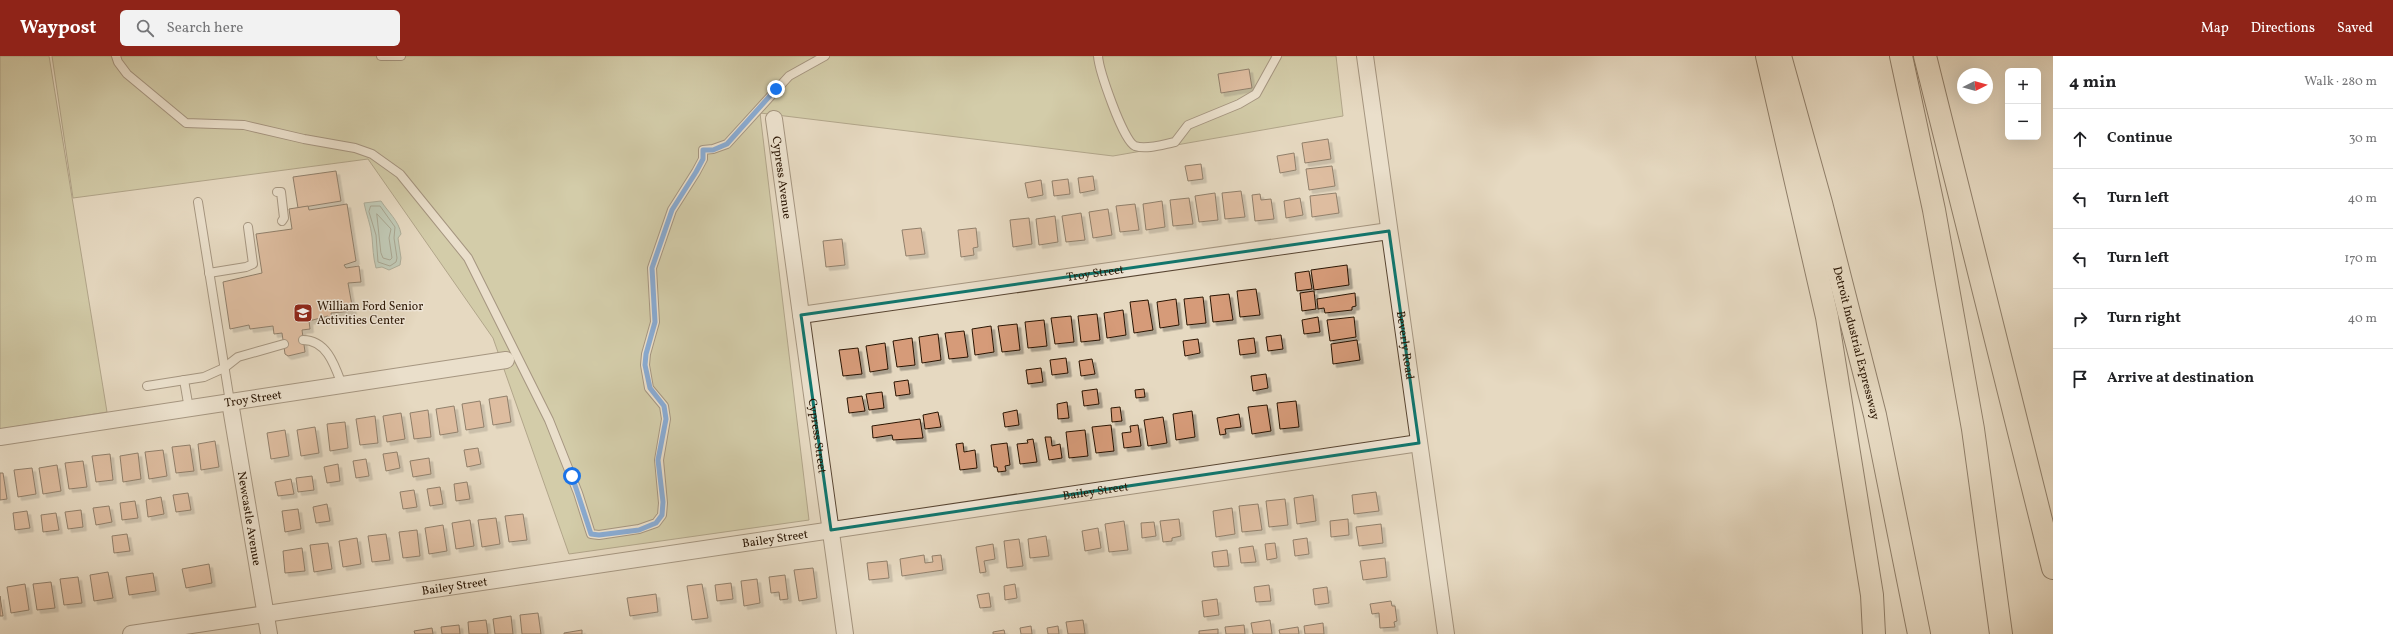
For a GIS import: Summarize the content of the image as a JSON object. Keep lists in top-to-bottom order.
{
  "streets": {
    "highway": ["Detroit Industrial Expressway"],
    "street": [
      "Cypress Avenue",
      "Troy Street",
      "Beverly Road",
      "Cypress Street",
      "Bailey Street",
      "Newcastle Avenue"
    ]
  },
  "crossings": [
    ["Cypress Avenue", "Cypress Street"],
    ["Troy Street", "Beverly Road"],
    ["Troy Street", "Cypress Street"],
    ["Troy Street", "Newcastle Avenue"],
    ["Beverly Road", "Bailey Street"],
    ["Cypress Street", "Bailey Street"],
    ["Bailey Street", "Newcastle Avenue"]
  ],
  "places": {
    "school or university": ["William Ford Senior Activities Center"]
  },
  "north": "right",
  "page": {
    "header": "Waypost",
    "search": "Search here",
    "nav": ["Map", "Directions", "Saved"],
    "heading": ["4 min", "Walk · 280 m"],
    "map_buttons": ["+", "−"],
    "list": [
      ["Continue", "30 m"],
      ["Turn left", "40 m"],
      ["Turn left", "170 m"],
      ["Turn right", "40 m"],
      "Arrive at destination"
    ]
  }
}
